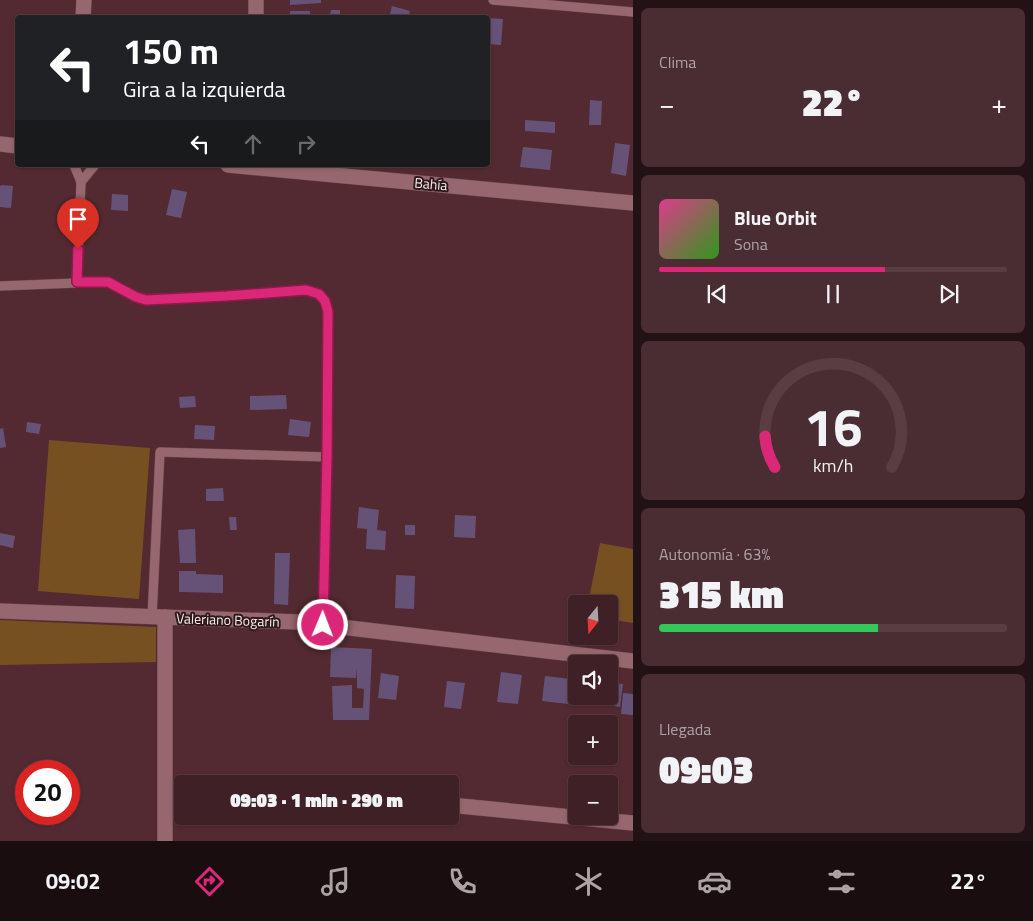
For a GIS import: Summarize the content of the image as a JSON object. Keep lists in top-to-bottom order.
{
  "streets": {
    "street": ["Bahía", "Valeriano Bogarín"]
  },
  "north": "bottom",
  "page": {
    "tile": [
      "Clima",
      ["Autonomía · 63%", "315 km"],
      ["Llegada", "09:03"]
    ],
    "turn": ["150 m", "Gira a la izquierda"],
    "heat": ["−", "22°", "+"],
    "song": ["Blue Orbit", "Sona"],
    "map_buttons": ["+", "−"],
    "limit": "20",
    "trip": "09:03 · 1 min · 290 m",
    "tabs": ["09:02", "22°"],
    "gauge": ["16", "km/h"]
  }
}
